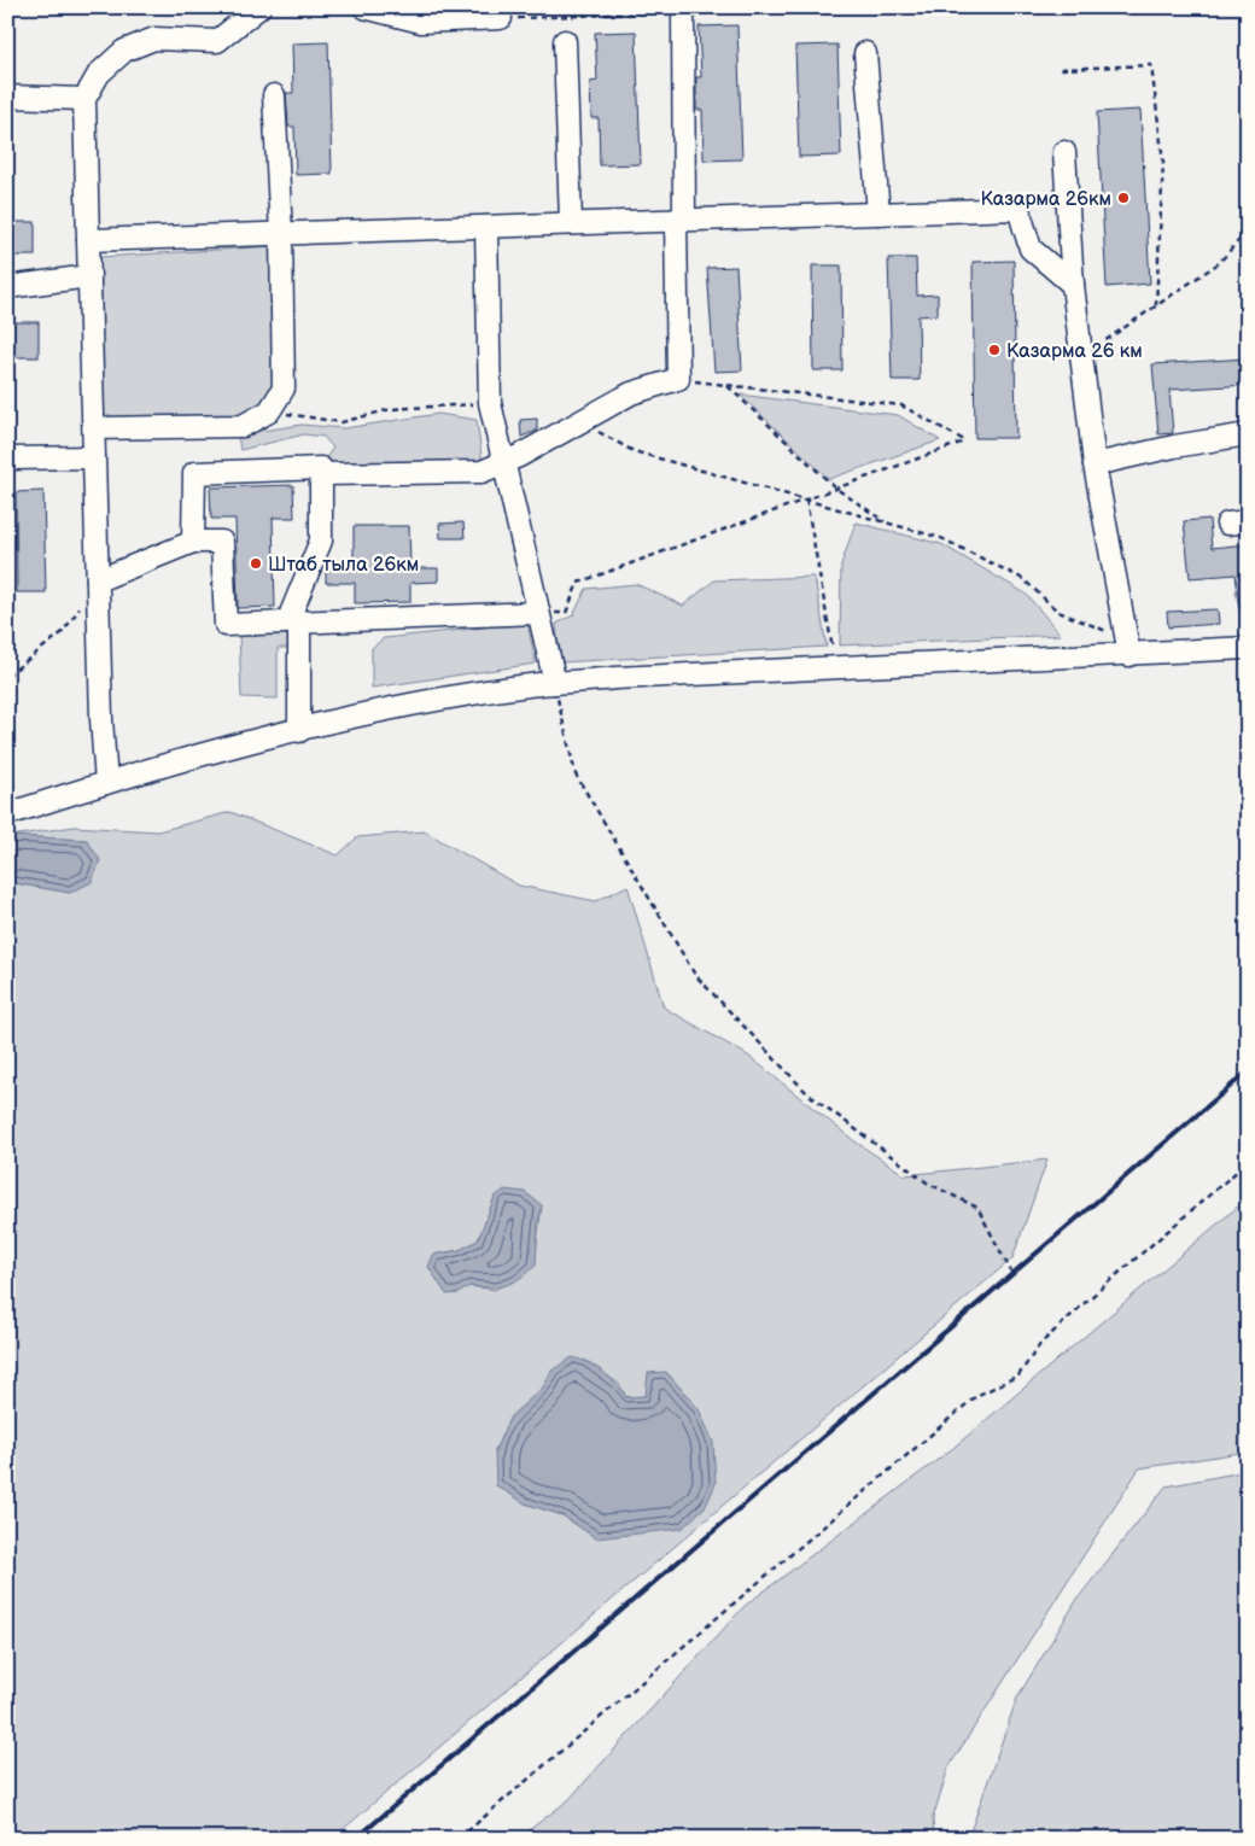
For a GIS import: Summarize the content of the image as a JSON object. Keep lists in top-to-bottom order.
{
  "places": ["Казарма 26км", "Казарма 26 км", "Штаб тыла 26км"]
}
